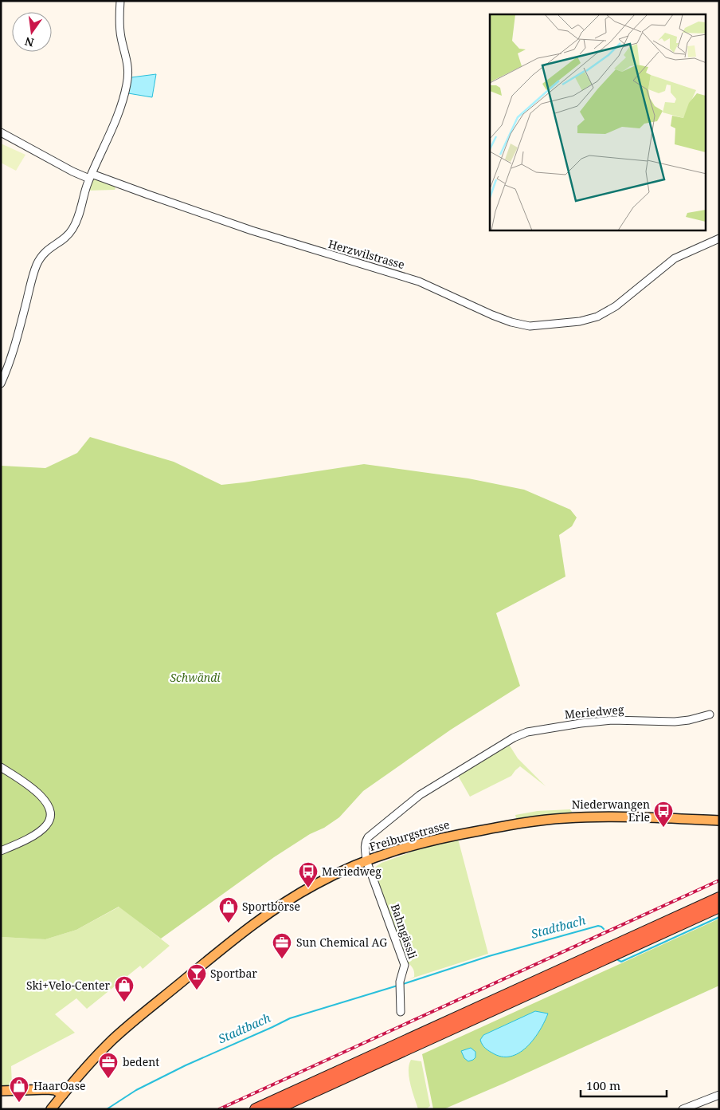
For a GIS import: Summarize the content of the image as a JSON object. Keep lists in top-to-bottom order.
{
  "streets": {
    "main road": ["Freiburgstrasse"],
    "street": ["Herzwilstrasse", "Meriedweg", "Bahngässli"]
  },
  "crossings": [
    ["Meriedweg", "Freiburgstrasse"],
    ["Meriedweg", "Bahngässli"],
    ["Freiburgstrasse", "Bahngässli"]
  ],
  "water": ["Stadtbach"],
  "parks": ["Schwändi"],
  "places": {
    "bus stop": ["Niederwangen Erle", "Meriedweg"],
    "shop": ["Sportbörse", "Ski+Velo-Center", "HaarOase"],
    "office": ["Sun Chemical AG", "bedent"],
    "bar": ["Sportbar"]
  },
  "scale_bar": "100 m",
  "north": "bottom"
}
